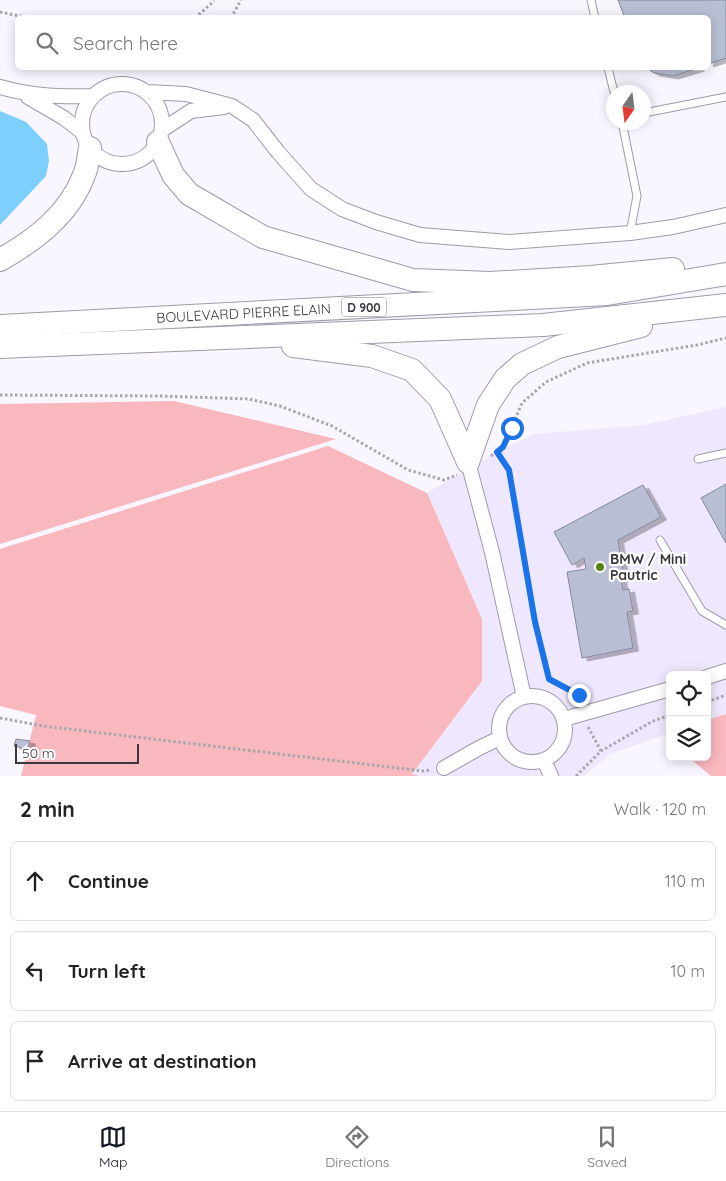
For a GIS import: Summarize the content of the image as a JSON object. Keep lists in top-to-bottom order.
{
  "streets": {
    "main road": ["D 900", "BOULEVARD PIERRE ELAIN"]
  },
  "places": ["BMW / Mini Pautric"],
  "scale_bar": "50 m",
  "north": "bottom",
  "page": {
    "search": "Search here",
    "scale": "50 m",
    "heading": ["2 min", "Walk · 120 m"],
    "list": [
      ["Continue", "110 m"],
      ["Turn left", "10 m"],
      "Arrive at destination"
    ],
    "nav": ["Map", "Directions", "Saved"]
  }
}
